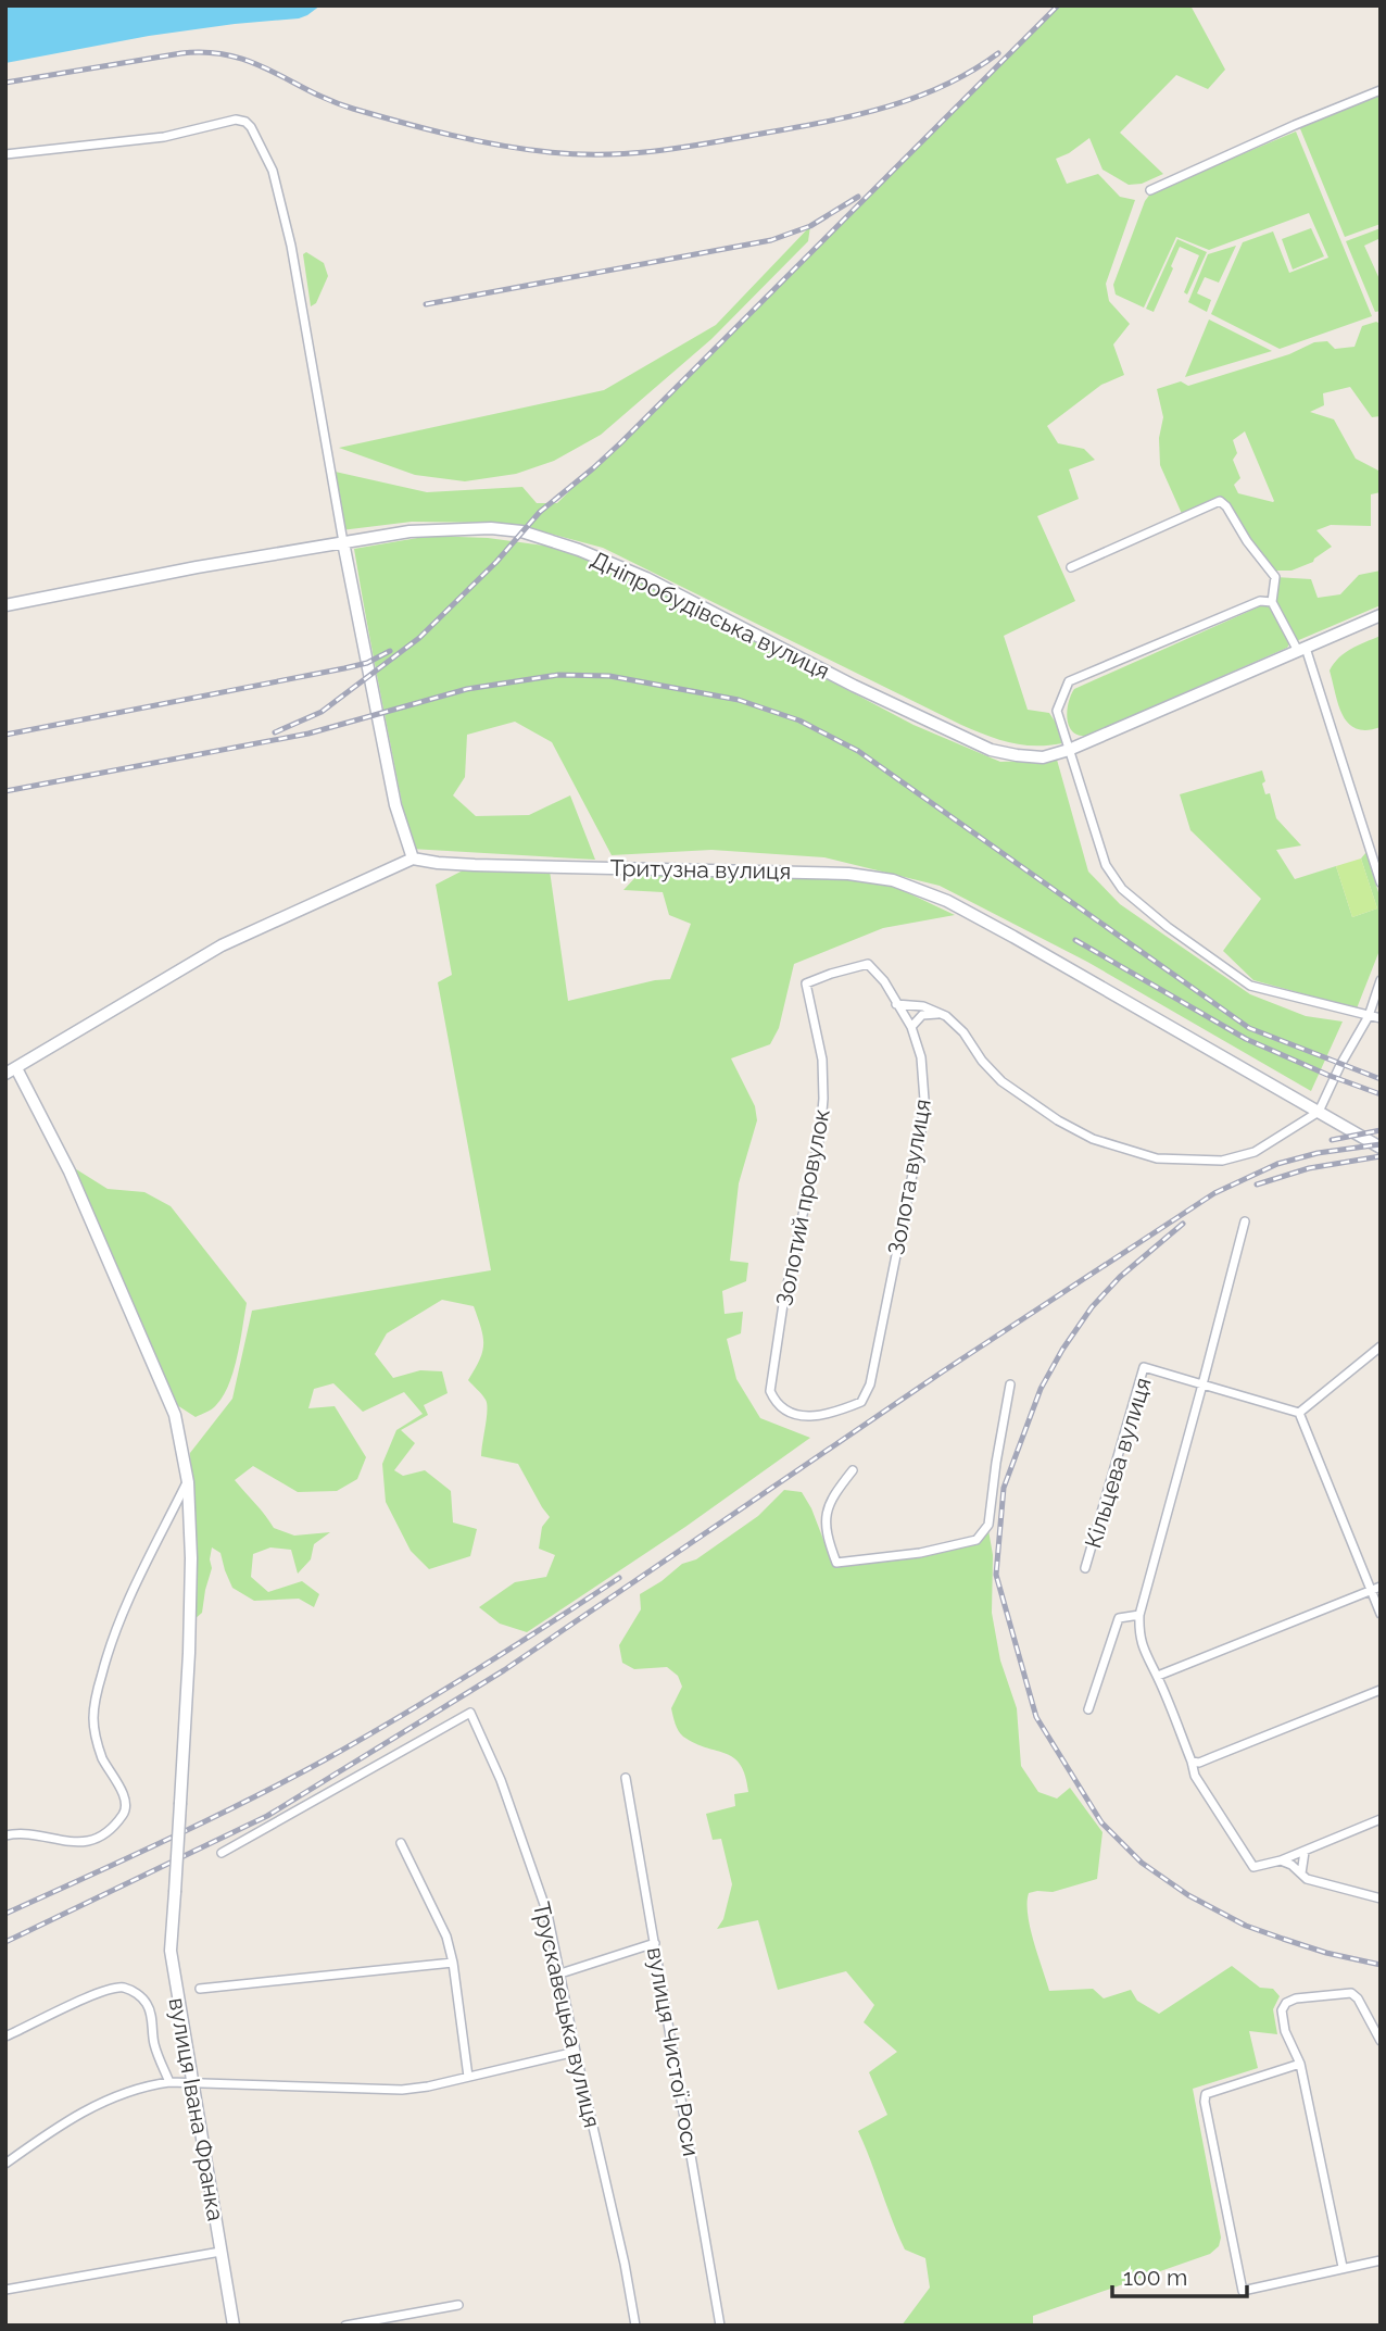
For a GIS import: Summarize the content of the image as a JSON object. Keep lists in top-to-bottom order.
{
  "streets": {
    "street": [
      "Дніпробудівська вулиця",
      "Тритузна вулиця",
      "Золота вулиця",
      "Золотий провулок",
      "Кільцева вулиця",
      "Трускавецька вулиця",
      "вулиця Чистої Роси",
      "вулиця Івана Франка"
    ]
  },
  "crossings": [
    ["Золота вулиця", "Золотий провулок"]
  ],
  "scale_bar": "100 m"
}
